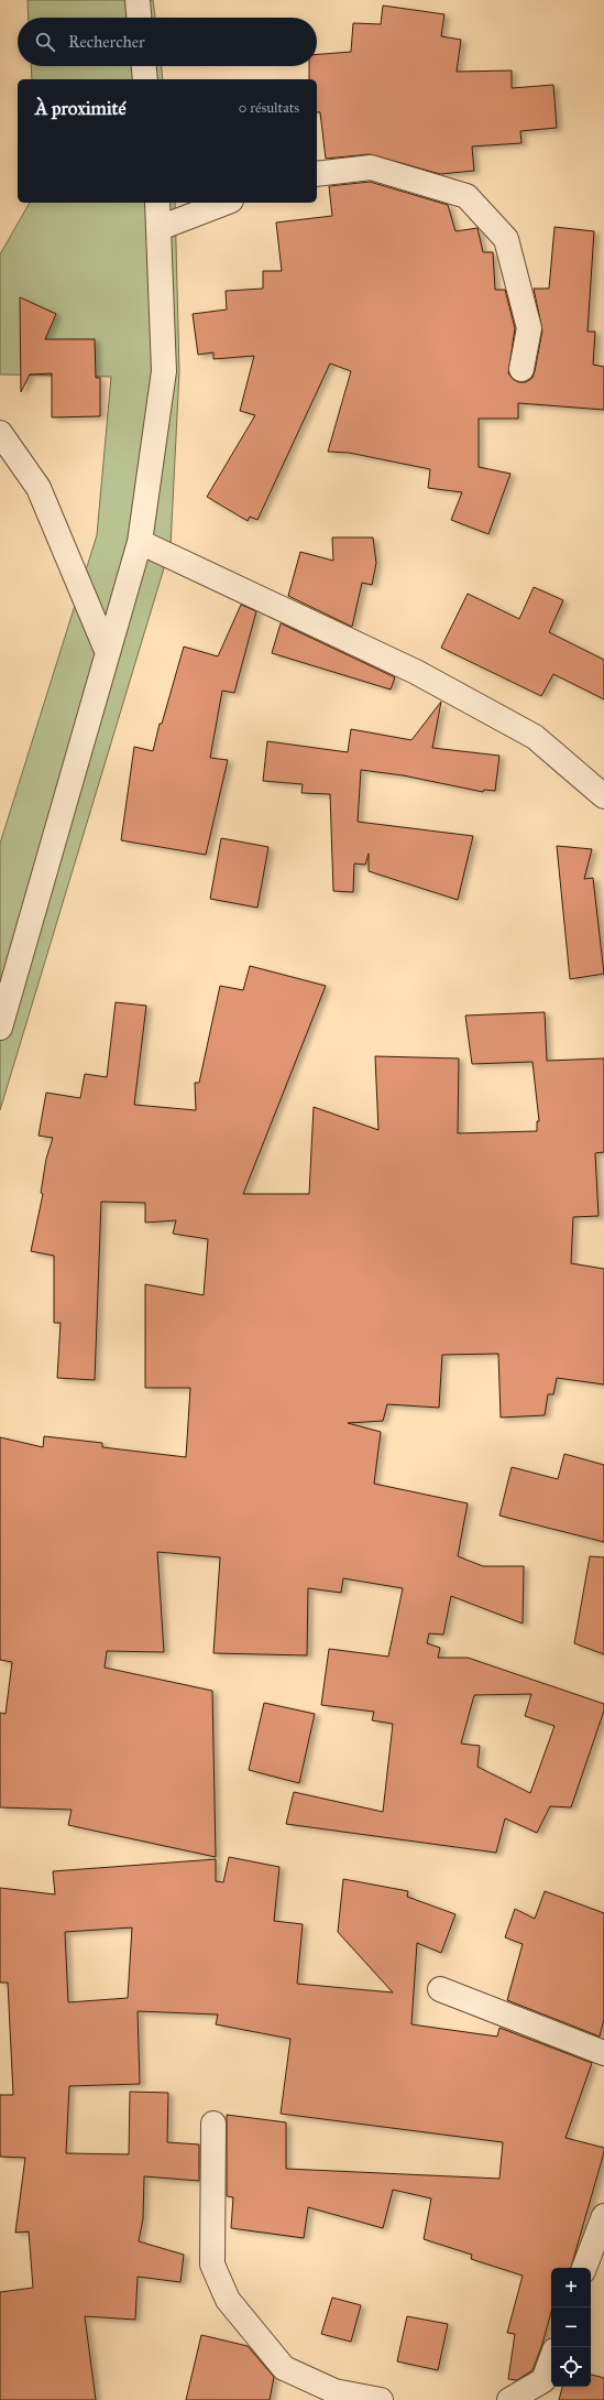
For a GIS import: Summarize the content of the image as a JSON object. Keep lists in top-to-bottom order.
{
  "page": {
    "search": "Rechercher",
    "heading": ["À proximité", "0 résultats"],
    "map_buttons": ["+", "−"]
  }
}
